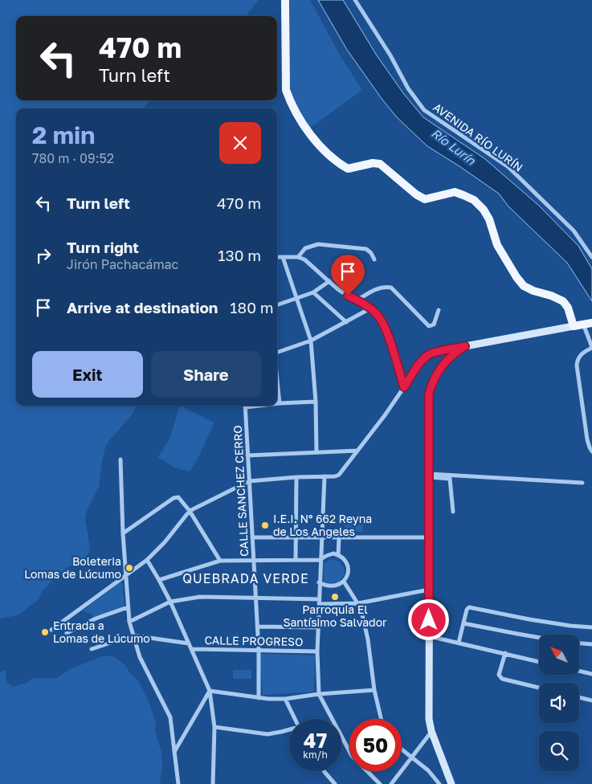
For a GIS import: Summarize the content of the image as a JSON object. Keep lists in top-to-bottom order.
{
  "streets": {
    "street": ["AVENIDA RÍO LURÍN", "CALLE SANCHEZ CERRO", "CALLE PROGRESO"]
  },
  "crossings": [
    ["CALLE SANCHEZ CERRO", "CALLE PROGRESO"]
  ],
  "districts": ["QUEBRADA VERDE"],
  "water": ["Río Lurín"],
  "places": [
    "I.E.I. N° 662 Reyna de Los Angeles",
    "Boleteria Lomas de Lúcumo",
    "Parroquia El Santísimo Salvador",
    "Entrada a Lomas de Lúcumo"
  ],
  "north": "top left",
  "page": {
    "turn": ["470 m", "Turn left"],
    "heading": ["2 min", "780 m · 09:52"],
    "list": [
      {
        "name": "Turn left",
        "value": "470 m"
      },
      {
        "name": "Turn right",
        "note": "Jirón Pachacámac",
        "value": "130 m"
      },
      {
        "name": "Arrive at destination",
        "value": "180 m"
      }
    ],
    "buttons": ["Exit", "Share"],
    "speed": "47 km/h",
    "limit": "50"
  }
}
